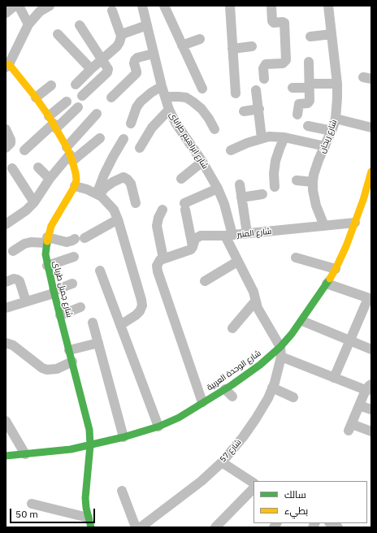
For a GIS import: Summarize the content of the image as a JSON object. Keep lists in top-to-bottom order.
{
  "streets": {
    "street": [
      "شارع ريحان",
      "شارع ابراهيم طراباى",
      "شارع المنير",
      "شارع جميل طرباى",
      "شارع الوحدة العربية",
      "شارع 57"
    ]
  },
  "crossings": [
    ["شارع ريحان", "شارع المنير"],
    ["شارع ابراهيم طراباى", "شارع المنير"],
    ["شارع ابراهيم طراباى", "شارع الوحدة العربية"],
    ["شارع ابراهيم طراباى", "شارع 57"],
    ["شارع المنير", "شارع الوحدة العربية"],
    ["شارع جميل طرباى", "شارع الوحدة العربية"],
    ["شارع الوحدة العربية", "شارع 57"]
  ],
  "legend": ["سالك", "بطيء"],
  "scale_bar": "50 m"
}
